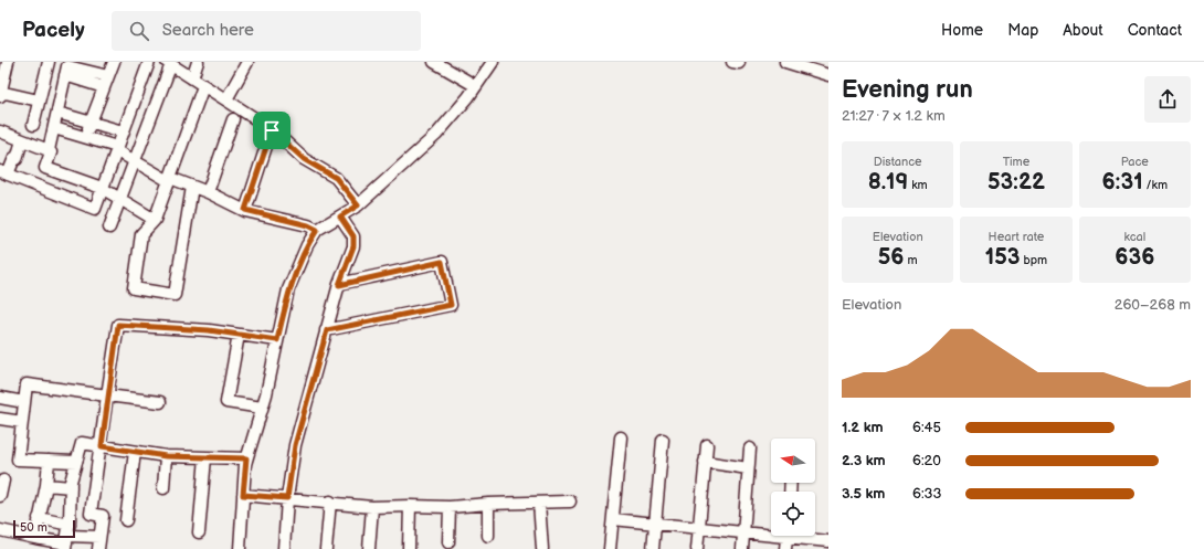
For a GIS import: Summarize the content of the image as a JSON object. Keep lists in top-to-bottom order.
{
  "scale_bar": "50 m",
  "north": "left",
  "page": {
    "header": "Pacely",
    "search": "Search here",
    "nav": [
      "Home",
      "Map",
      "About",
      "Contact"
    ],
    "heading": ["Evening run", "21:27 · 7 × 1.2 km"],
    "stats": [
      ["Distance", "8.19 km"],
      ["Time", "53:22"],
      ["Pace", "6:31 /km"],
      ["Elevation", "56 m"],
      ["Heart rate", "153 bpm"],
      ["kcal", "636"]
    ],
    "chart": ["Elevation", "260–268 m"],
    "list": [
      {
        "name": "1.2 km",
        "note": "6:45"
      },
      {
        "name": "2.3 km",
        "note": "6:20"
      },
      {
        "name": "3.5 km",
        "note": "6:33"
      }
    ],
    "scale": "50 m"
  }
}
